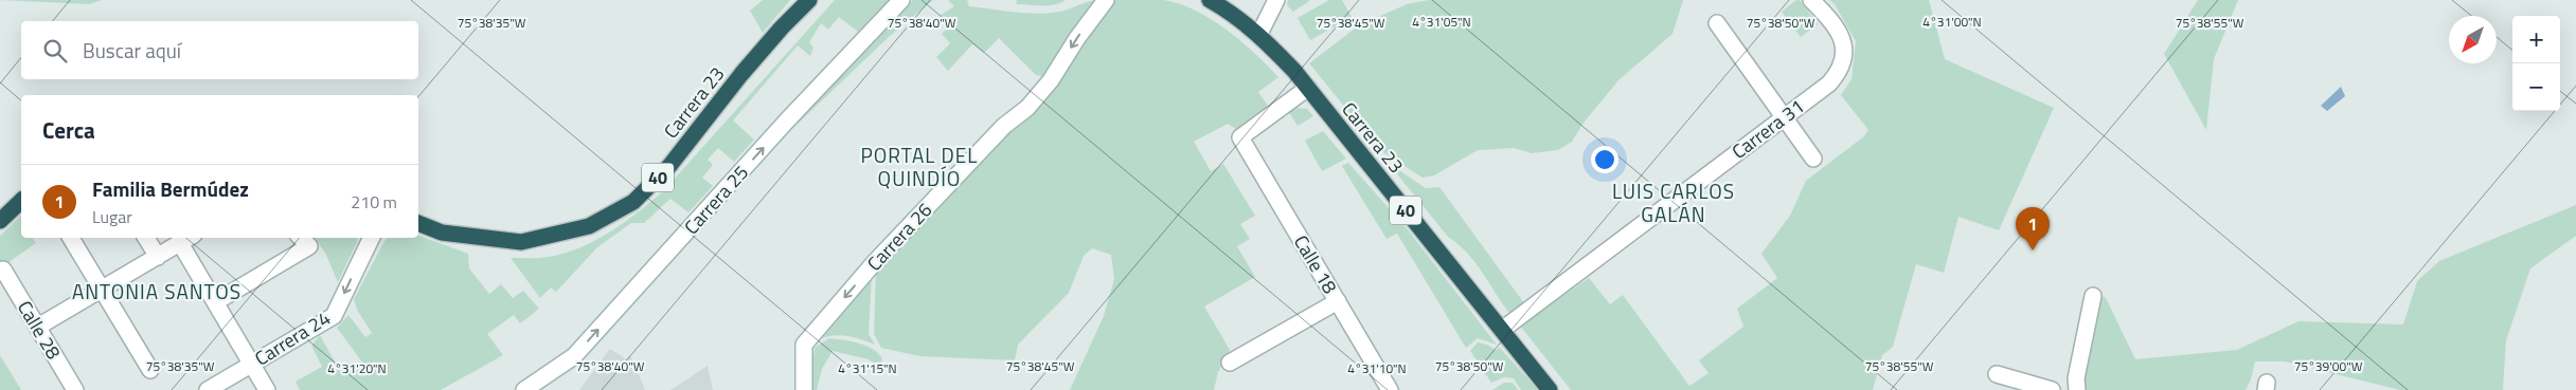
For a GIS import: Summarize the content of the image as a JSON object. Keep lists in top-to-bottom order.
{
  "streets": {
    "highway": ["Carrera 23", "40"],
    "street": [
      "Carrera 31",
      "Carrera 25",
      "Carrera 26",
      "Calle 18",
      "Calle 28",
      "Carrera 24"
    ]
  },
  "crossings": [
    ["Carrera 23", "Carrera 31"],
    ["Carrera 23", "Calle 18"]
  ],
  "one_way": ["Carrera 25", "Carrera 26"],
  "districts": ["PORTAL DEL QUINDÍO", "LUIS CARLOS GALÁN", "ANTONIA SANTOS"],
  "north": "bottom left",
  "page": {
    "map_buttons": ["+", "−"],
    "search": "Buscar aquí",
    "heading": "Cerca",
    "list": [
      {
        "mark": "1",
        "name": "Familia Bermúdez",
        "note": "Lugar",
        "value": "210 m"
      }
    ],
    "pins": "1"
  },
  "coordinates": [
    "4°31'05\"N",
    "4°31'00\"N",
    "75°38'35\"W",
    "75°38'40\"W",
    "75°38'45\"W",
    "75°38'50\"W",
    "75°38'55\"W",
    "75°39'00\"W",
    "4°31'20\"N",
    "4°31'15\"N",
    "4°31'10\"N"
  ]
}
